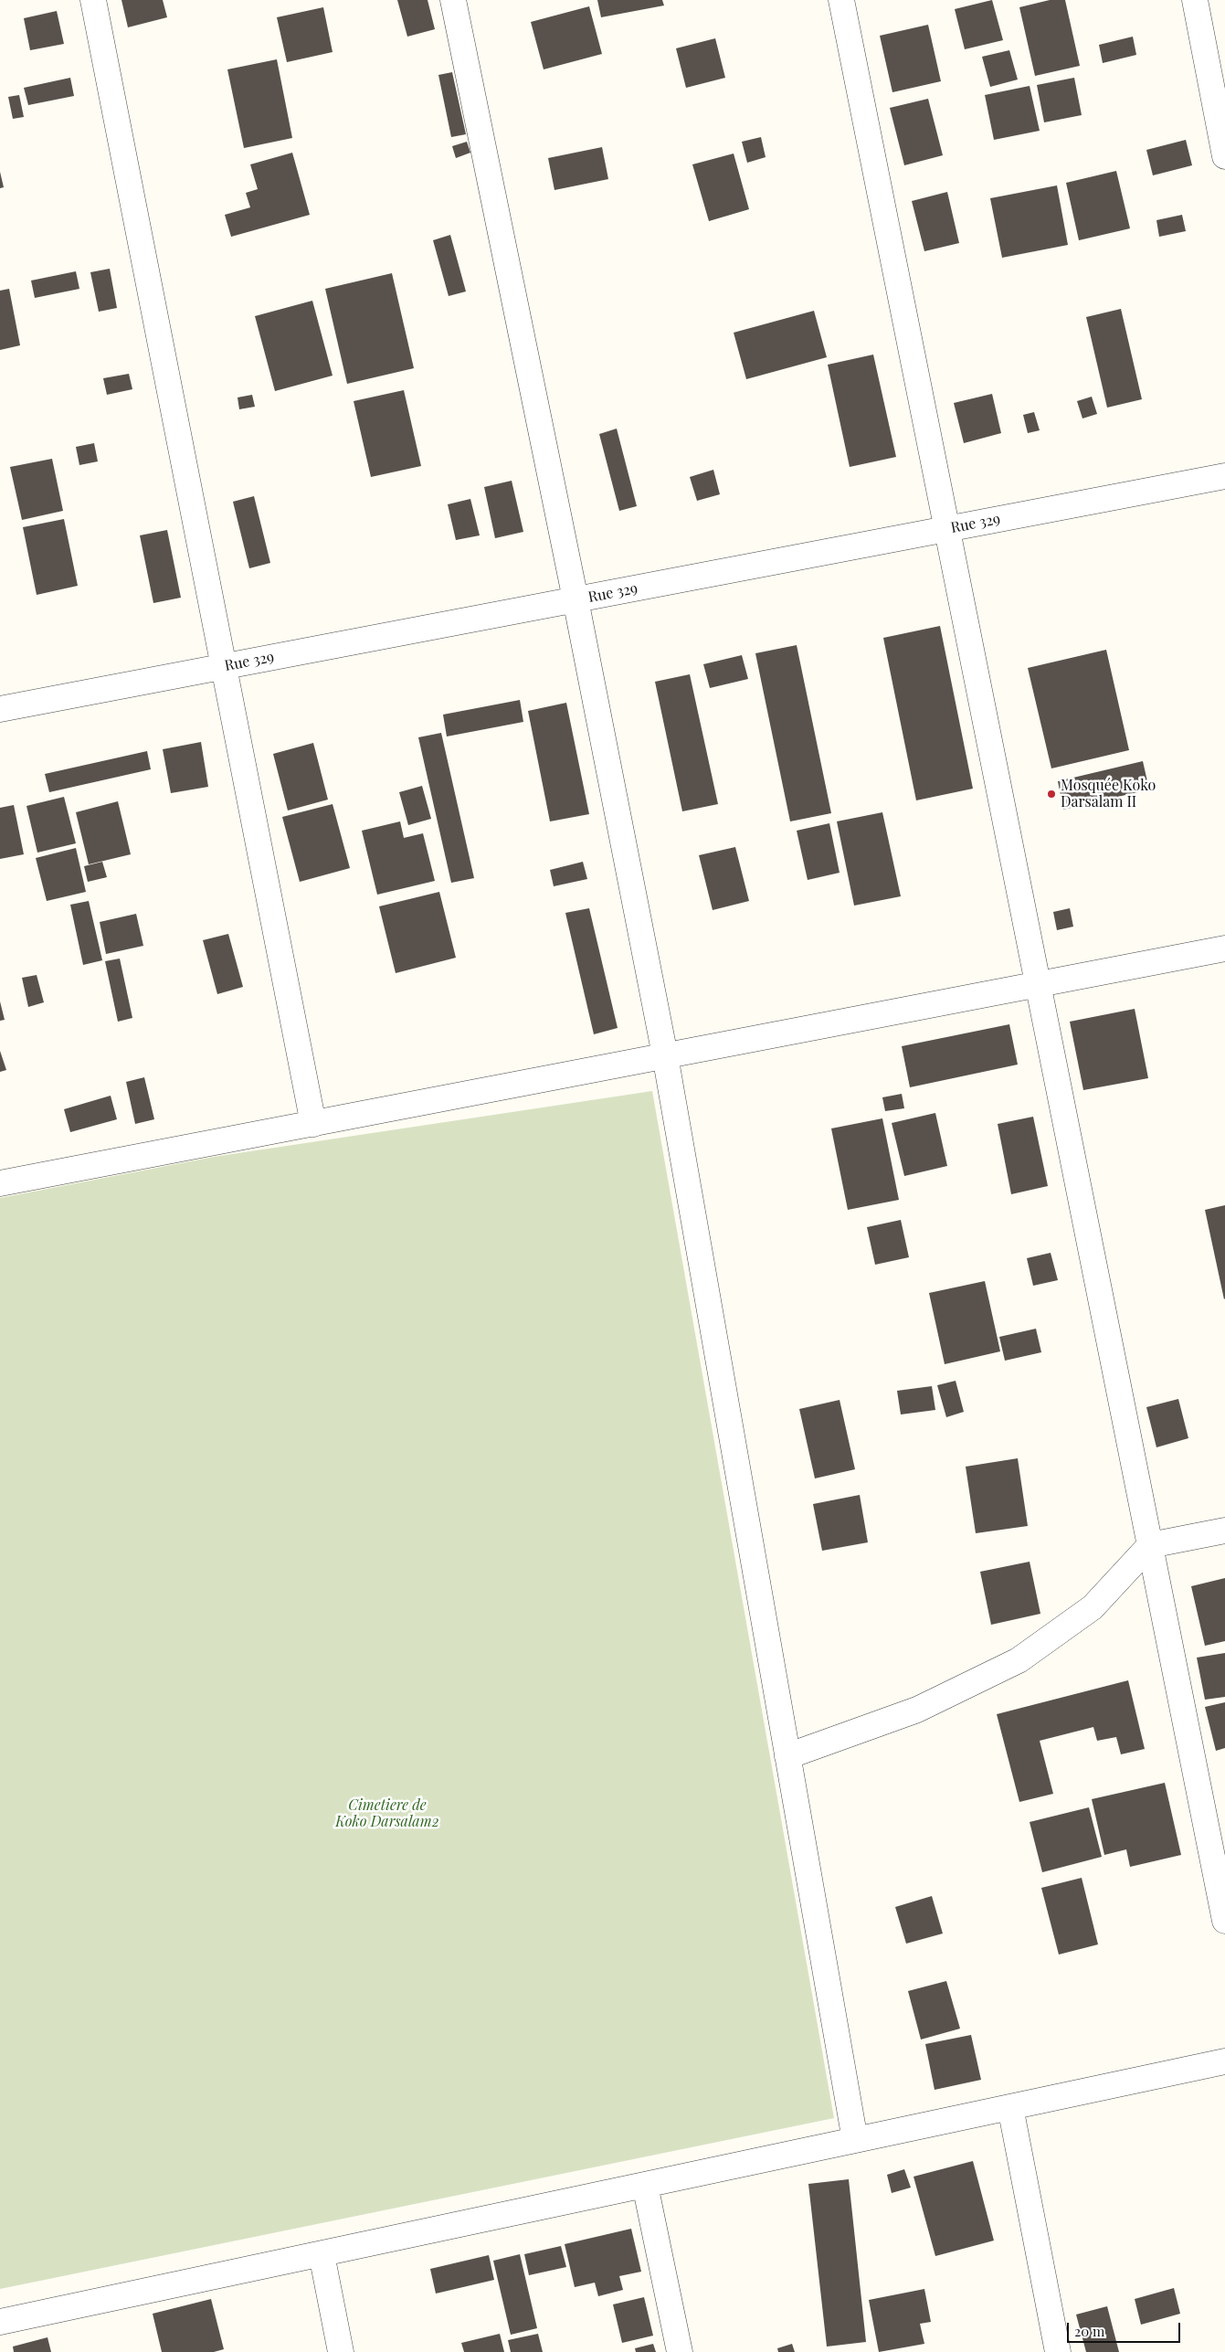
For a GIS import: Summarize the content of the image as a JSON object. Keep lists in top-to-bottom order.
{
  "streets": {
    "street": ["Rue 329"]
  },
  "parks": ["Cimetiere de Koko Darsalam2"],
  "places": ["Mosquée Koko Darsalam II"],
  "scale_bar": "20 m"
}
